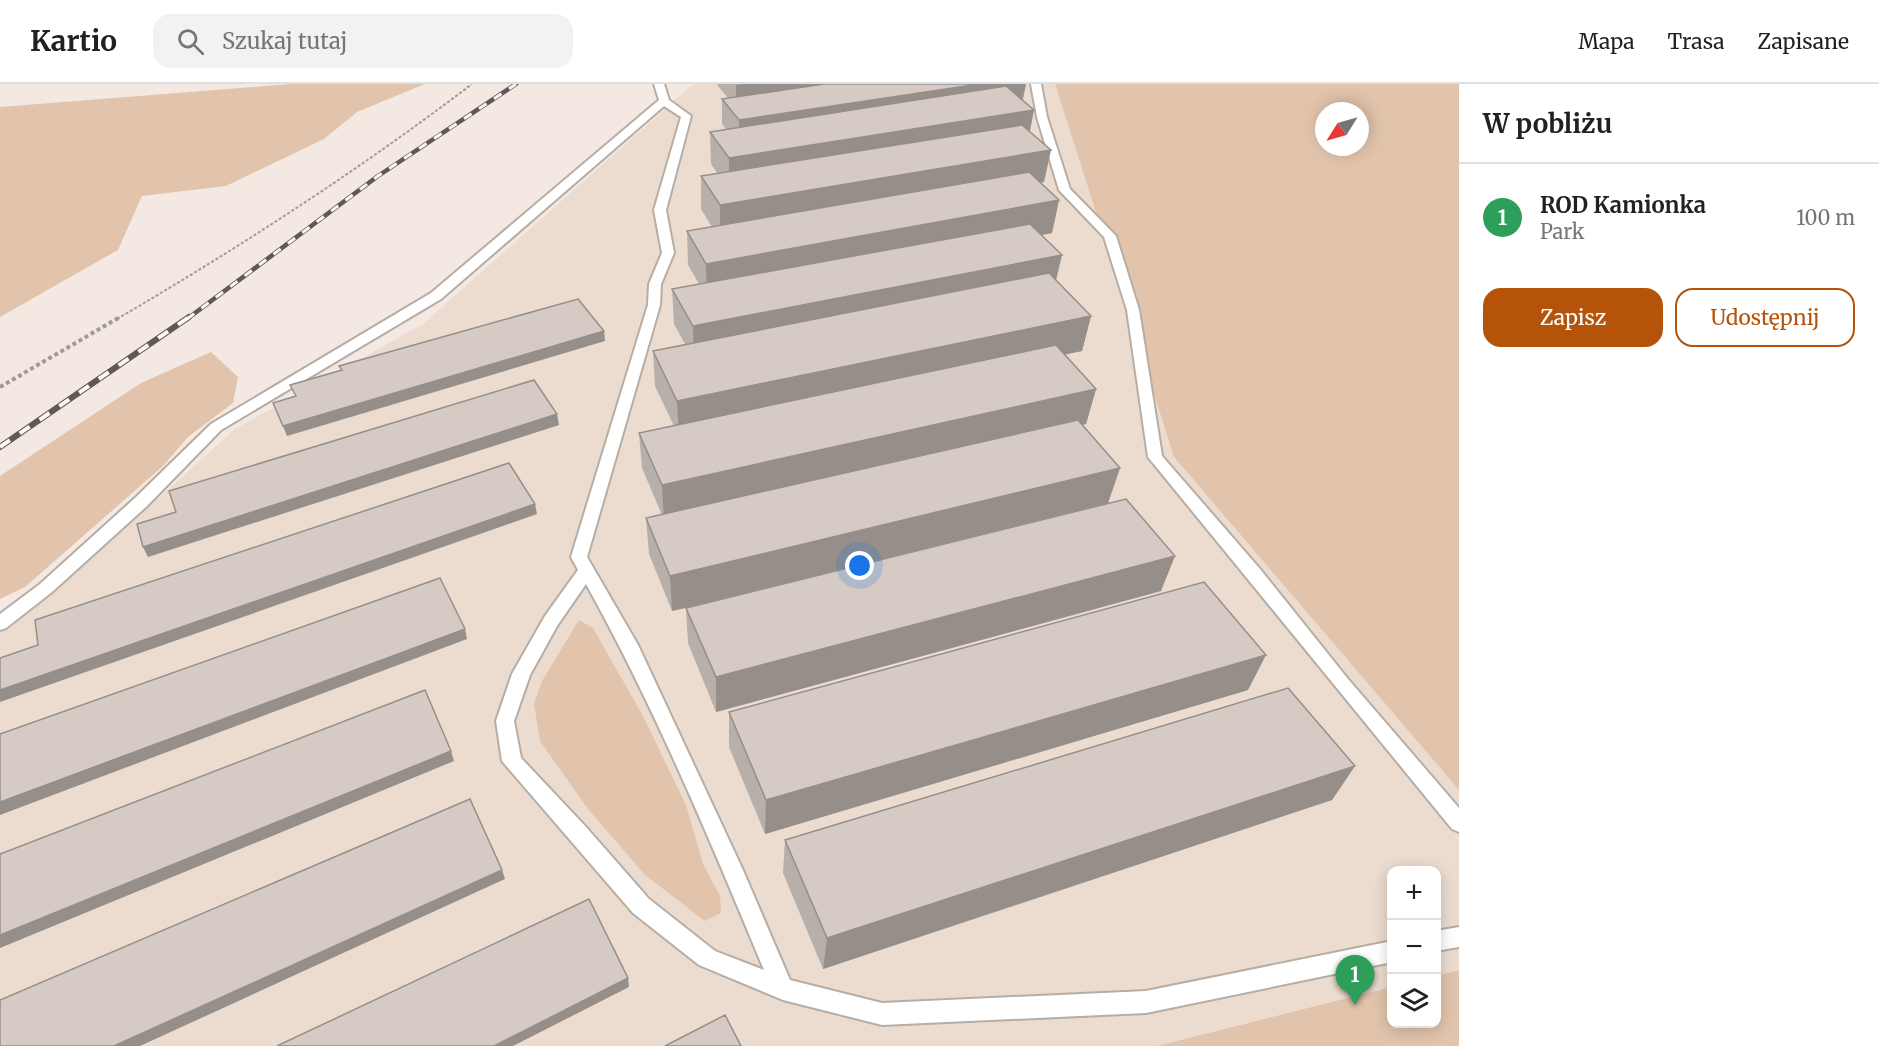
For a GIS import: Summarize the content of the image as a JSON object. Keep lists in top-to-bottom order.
{
  "north": "bottom left",
  "page": {
    "header": "Kartio",
    "search": "Szukaj tutaj",
    "nav": ["Mapa", "Trasa", "Zapisane"],
    "heading": "W pobliżu",
    "list": [
      {
        "mark": "1",
        "name": "ROD Kamionka",
        "note": "Park",
        "value": "100 m"
      }
    ],
    "buttons": ["Zapisz", "Udostępnij"],
    "map_buttons": ["+", "−"],
    "pins": "1"
  }
}
